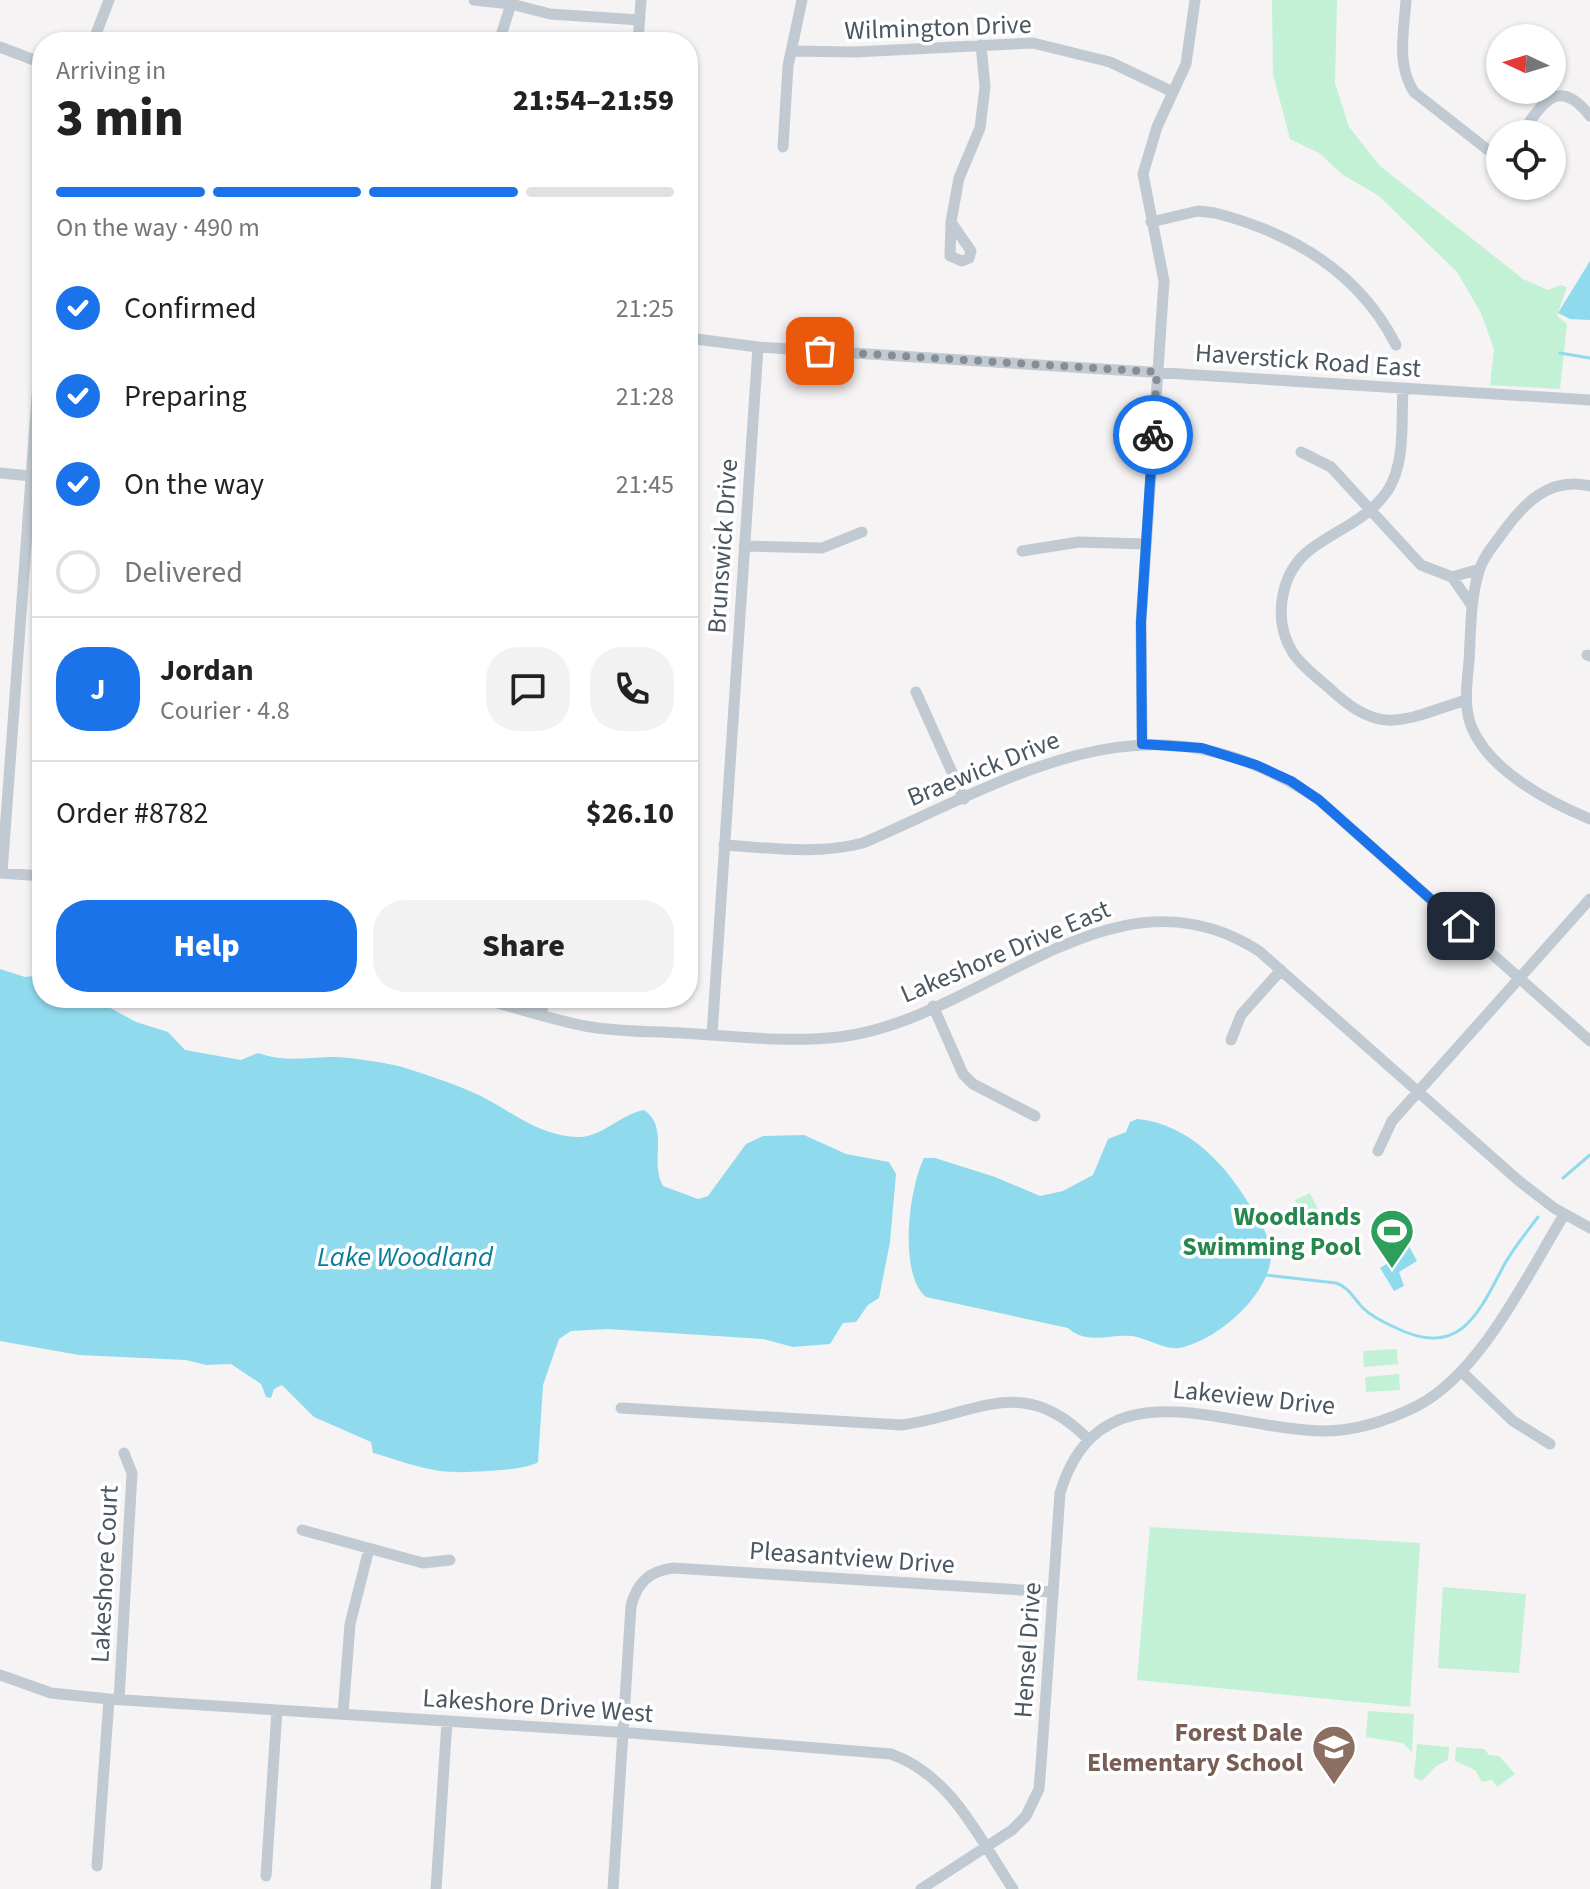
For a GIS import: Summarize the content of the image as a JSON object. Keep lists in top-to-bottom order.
{
  "streets": {
    "street": [
      "Wilmington Drive",
      "Haverstick Road East",
      "Brunswick Drive",
      "Braewick Drive",
      "Lakeshore Drive East",
      "Lakeview Drive",
      "Pleasantview Drive",
      "Lakeshore Court",
      "Hensel Drive",
      "Lakeshore Drive West"
    ]
  },
  "crossings": [
    ["Haverstick Road East", "Brunswick Drive"],
    ["Brunswick Drive", "Braewick Drive"],
    ["Brunswick Drive", "Lakeshore Drive East"],
    ["Lakeshore Drive East", "Lakeview Drive"],
    ["Lakeview Drive", "Hensel Drive"],
    ["Pleasantview Drive", "Hensel Drive"],
    ["Pleasantview Drive", "Lakeshore Drive West"],
    ["Lakeshore Court", "Lakeshore Drive West"],
    ["Hensel Drive", "Lakeshore Drive West"]
  ],
  "water": ["Lake Woodland"],
  "places": {
    "sports": ["Woodlands Swimming Pool"],
    "school or university": ["Forest Dale Elementary School"]
  },
  "north": "left",
  "page": {
    "heading": ["3 min", "Arriving in", "21:54–21:59"],
    "panel": [
      "Jordan",
      "Courier · 4.8",
      "Order #8782",
      "$26.10"
    ],
    "bar": "On the way · 490 m",
    "list": [
      ["Confirmed", "21:25"],
      ["Preparing", "21:28"],
      ["On the way", "21:45"],
      "Delivered"
    ],
    "round": "J",
    "buttons": ["Help", "Share"]
  }
}
